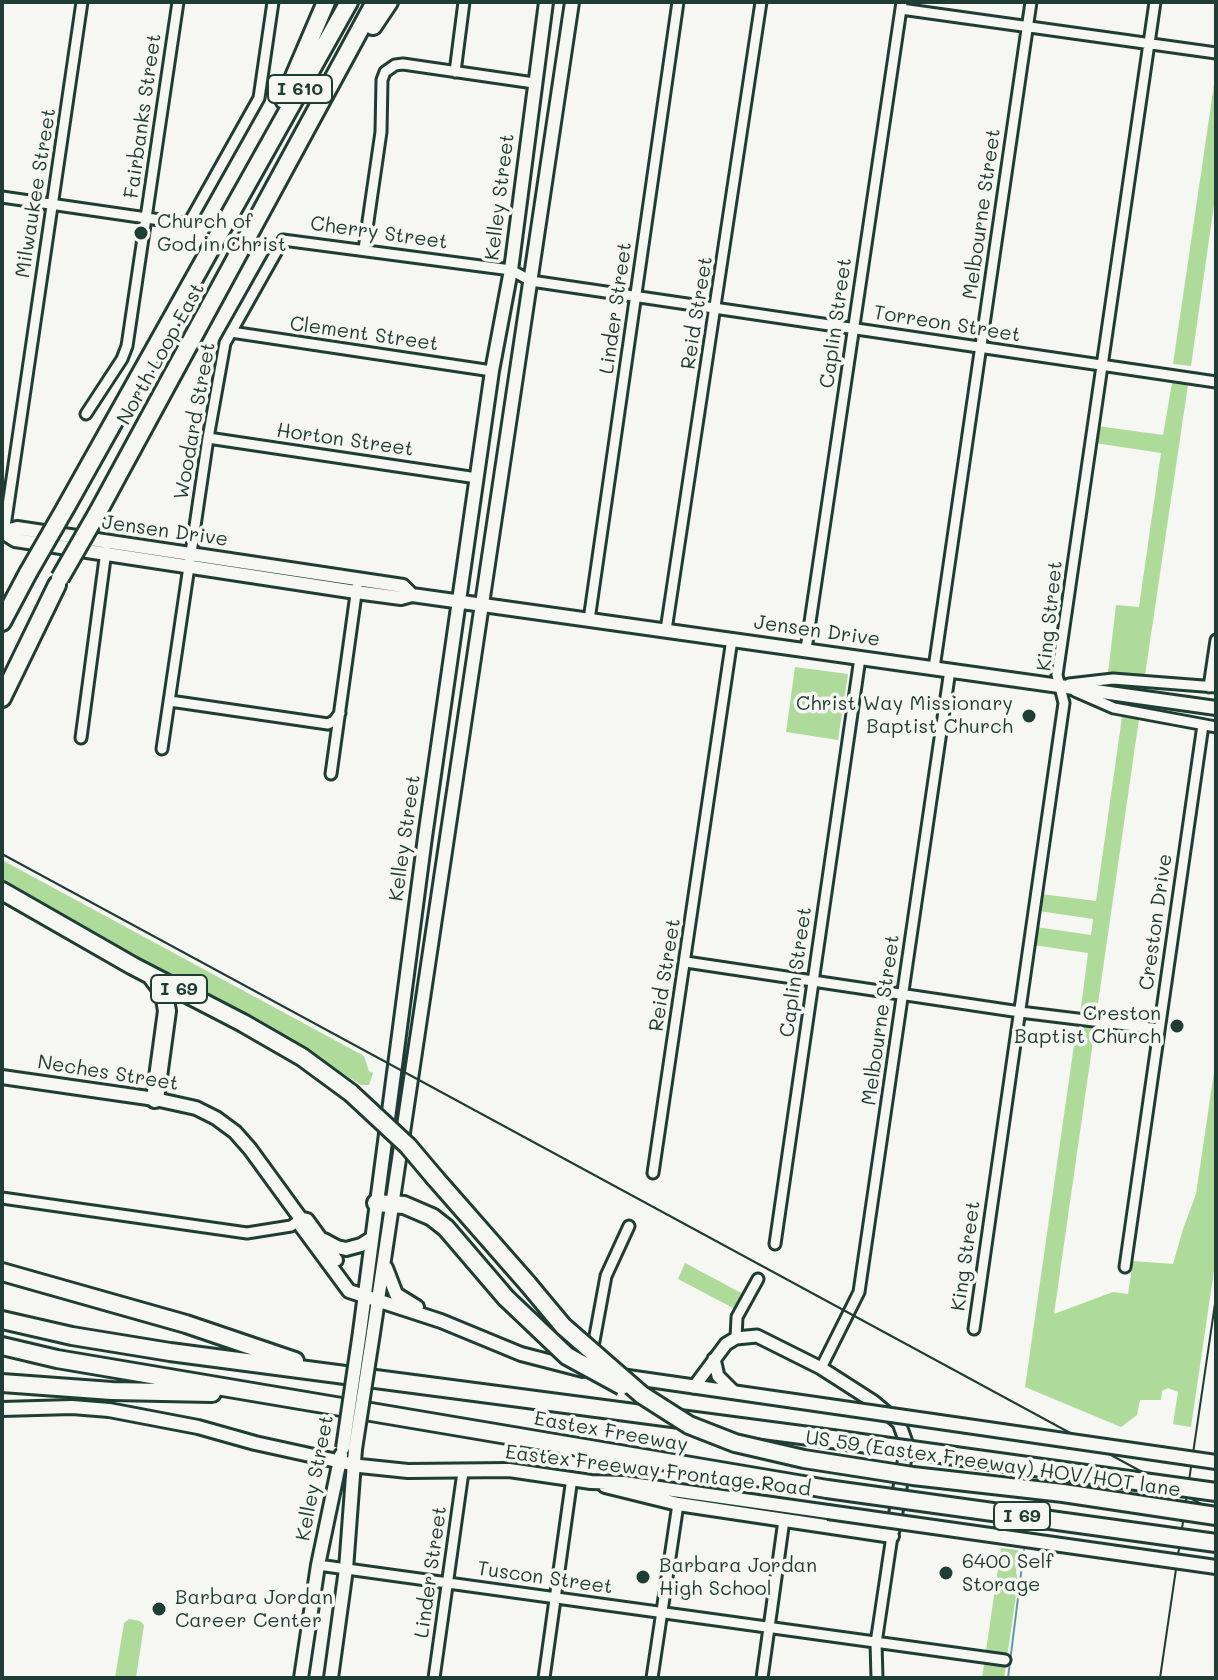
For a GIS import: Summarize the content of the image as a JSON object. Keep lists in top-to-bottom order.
{
  "streets": {
    "highway": [
      "I 610",
      "North Loop East",
      "I 69",
      "Eastex Freeway",
      "US 59 (Eastex Freeway) HOV/HOT lane"
    ],
    "main road": [
      "Kelley Street",
      "Jensen Drive",
      "Neches Street",
      "Eastex Freeway Frontage Road"
    ],
    "street": [
      "Fairbanks Street",
      "Milwaukee Street",
      "Melbourne Street",
      "Cherry Street",
      "Linder Street",
      "Reid Street",
      "Caplin Street",
      "Torreon Street",
      "Clement Street",
      "Woodard Street",
      "Horton Street",
      "King Street",
      "Creston Drive",
      "Tuscon Street"
    ]
  },
  "crossings": [
    ["Milwaukee Street", "Jensen Drive"],
    ["Kelley Street", "Cherry Street"],
    ["Kelley Street", "Torreon Street"],
    ["Kelley Street", "Clement Street"],
    ["Kelley Street", "Horton Street"],
    ["Kelley Street", "Jensen Drive"],
    ["Kelley Street", "Neches Street"],
    ["Kelley Street", "Eastex Freeway Frontage Road"],
    ["Kelley Street", "Tuscon Street"],
    ["Melbourne Street", "Torreon Street"],
    ["Melbourne Street", "Jensen Drive"],
    ["Cherry Street", "Torreon Street"],
    ["Cherry Street", "Woodard Street"],
    ["Linder Street", "Torreon Street"],
    ["Linder Street", "Jensen Drive"],
    ["Linder Street", "Eastex Freeway Frontage Road"],
    ["Linder Street", "Tuscon Street"],
    ["Reid Street", "Torreon Street"],
    ["Reid Street", "Jensen Drive"],
    ["Caplin Street", "Torreon Street"],
    ["Caplin Street", "Jensen Drive"],
    ["Torreon Street", "King Street"],
    ["Clement Street", "Woodard Street"],
    ["Woodard Street", "Horton Street"],
    ["Woodard Street", "Jensen Drive"],
    ["Jensen Drive", "King Street"]
  ],
  "places": [
    "Church of God in Christ",
    "Christ Way Missionary Baptist Church",
    "Creston Baptist Church",
    "6400 Self Storage",
    "Barbara Jordan High School",
    "Barbara Jordan Career Center"
  ]
}
